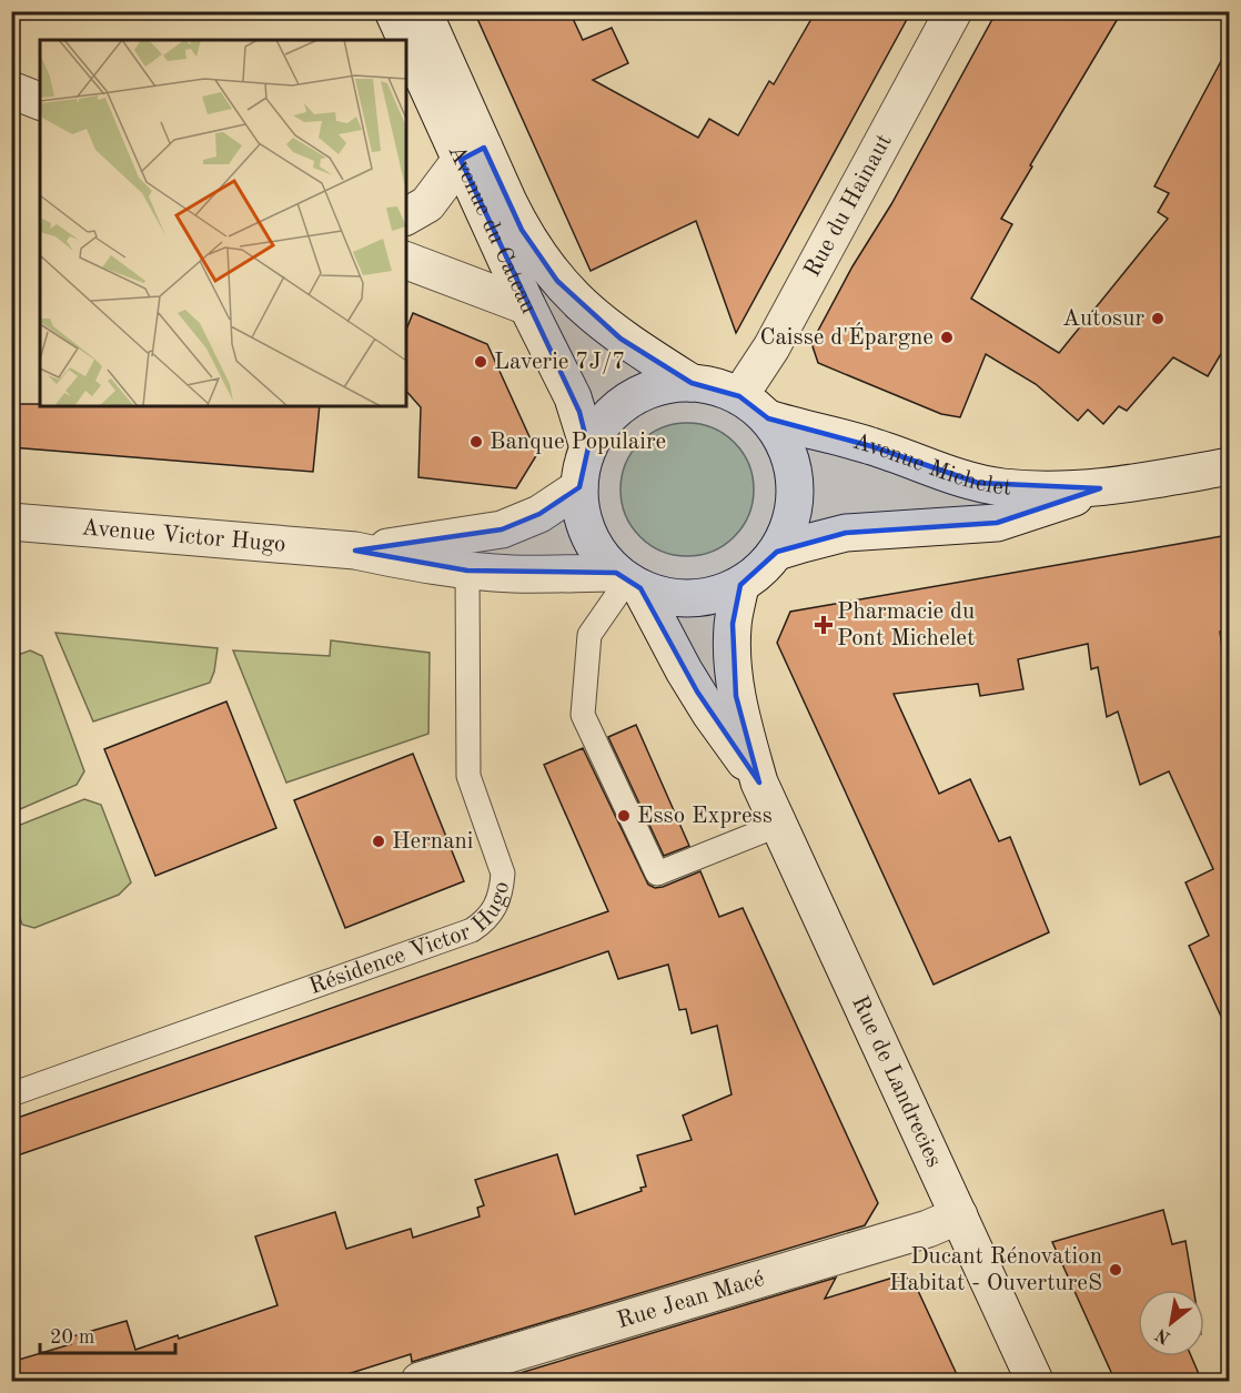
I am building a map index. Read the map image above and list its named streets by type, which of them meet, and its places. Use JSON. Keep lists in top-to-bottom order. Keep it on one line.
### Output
{"streets":{"main road":["Rue du Hainaut","Avenue du Cateau","Avenue Michelet","Avenue Victor Hugo","Rue de Landrecies","Rue Jean Macé"],"lane":["Résidence Victor Hugo"]},"crossings":[["Rue du Hainaut","Avenue du Cateau"],["Rue du Hainaut","Avenue Michelet"],["Rue du Hainaut","Avenue Victor Hugo"],["Rue du Hainaut","Rue de Landrecies"],["Avenue du Cateau","Avenue Michelet"],["Avenue du Cateau","Avenue Victor Hugo"],["Avenue du Cateau","Rue de Landrecies"],["Avenue Michelet","Avenue Victor Hugo"],["Avenue Michelet","Rue de Landrecies"],["Avenue Victor Hugo","Résidence Victor Hugo"],["Avenue Victor Hugo","Rue de Landrecies"],["Rue de Landrecies","Rue Jean Macé"]],"places":{"other":["Autosur","Caisse d'Épargne","Laverie 7J/7","Banque Populaire","Esso Express","Hernani","Ducant Rénovation Habitat - OuvertureS"],"health":["Pharmacie du Pont Michelet"]},"scale_bar":"20 m","north":"bottom left"}
